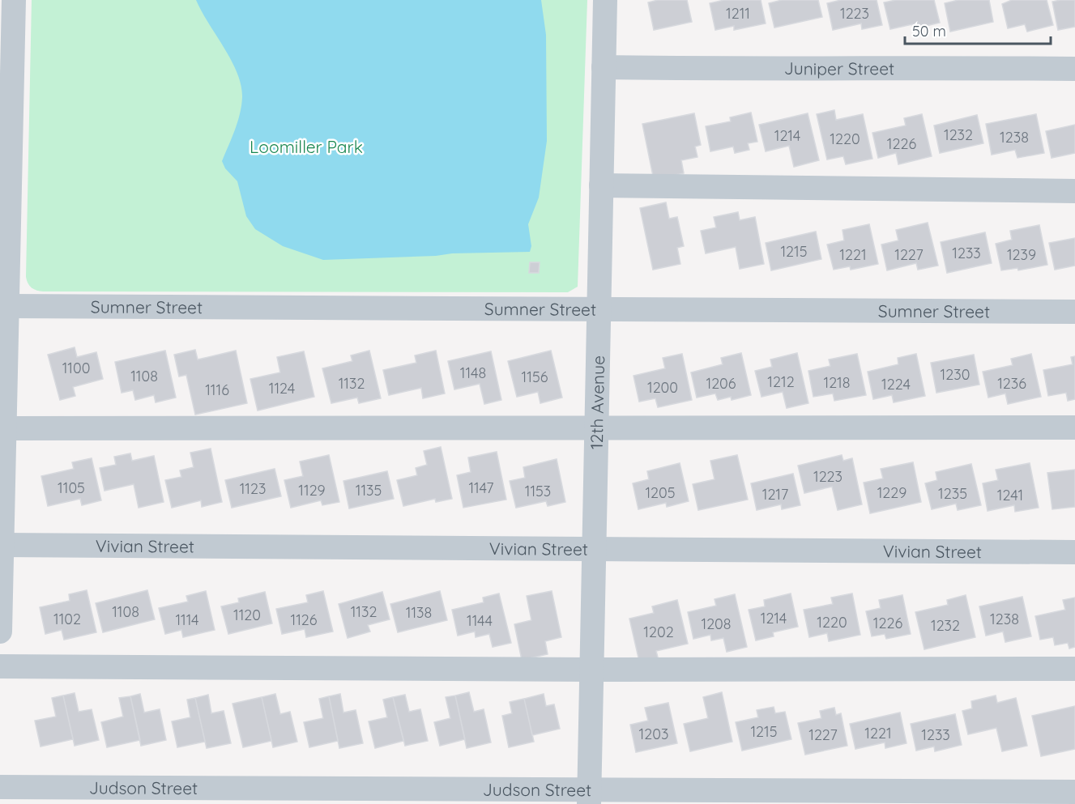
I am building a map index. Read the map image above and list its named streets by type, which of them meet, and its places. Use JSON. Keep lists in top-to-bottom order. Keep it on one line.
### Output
{"streets":{"street":["Juniper Street","Sumner Street","12th Avenue","Vivian Street","Judson Street"]},"crossings":[["Juniper Street","12th Avenue"],["Sumner Street","12th Avenue"],["12th Avenue","Vivian Street"],["12th Avenue","Judson Street"]],"parks":["Loomiller Park"],"house_numbers":["1211","1223","1232","1214","1238","1220","1226","1215","1233","1221","1227","1239","1100","1148","1230","1108","1156","1212","1218","1132","1206","1236","1224","1200","1124","1116","1223","1105","1147","1123","1129","1135","1153","1205","1229","1235","1217","1241","1108","1132","1138","1120","1214","1102","1238","1114","1126","1144","1220","1226","1208","1232","1202","1215","1221","1203","1227","1233"],"scale_bar":"50 m"}
